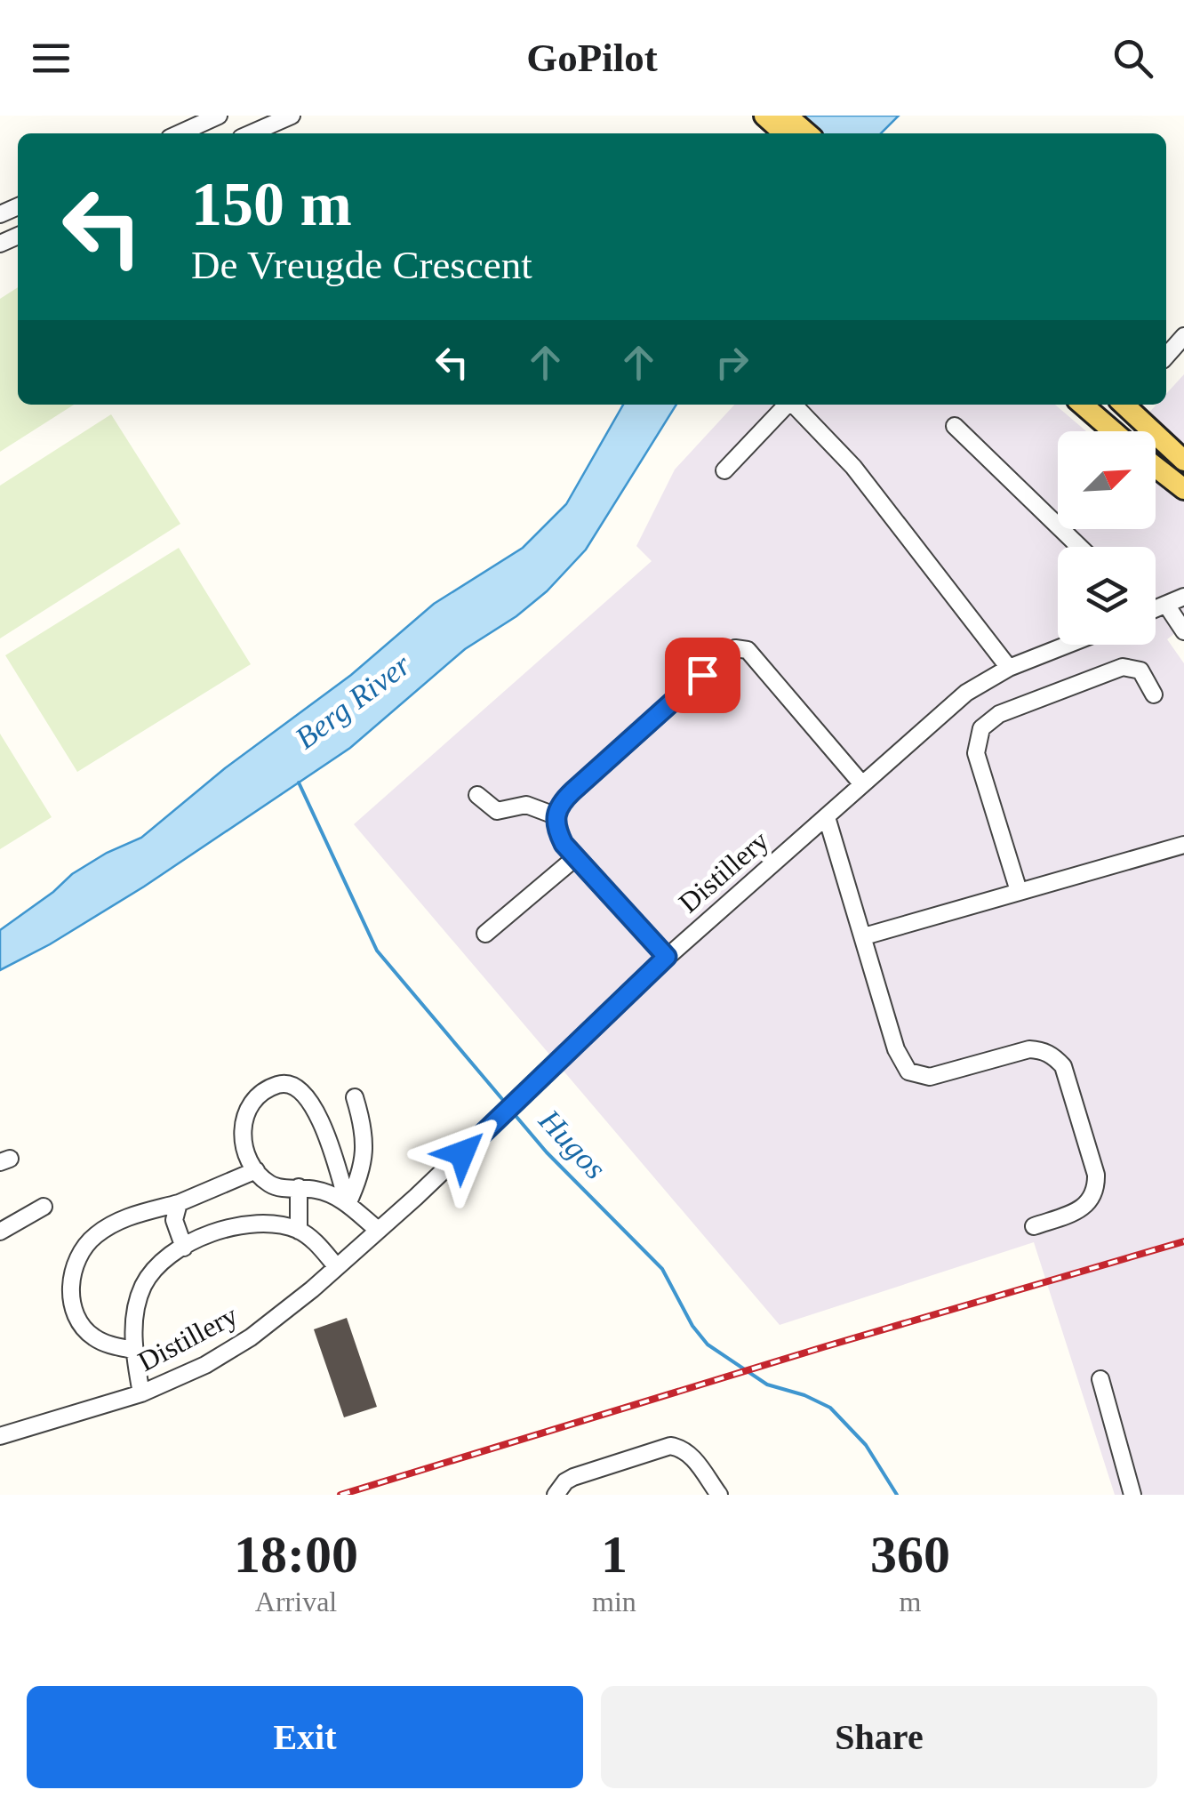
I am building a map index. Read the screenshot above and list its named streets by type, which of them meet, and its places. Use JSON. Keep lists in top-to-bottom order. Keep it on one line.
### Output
{"streets":{"street":["Distillery"]},"water":["Berg River","Hugos"],"north":"top right","page":{"header":"GoPilot","turn":["150 m","De Vreugde Crescent"],"eta":["18:00","Arrival","1","min","360","m"],"buttons":["Exit","Share"]}}
